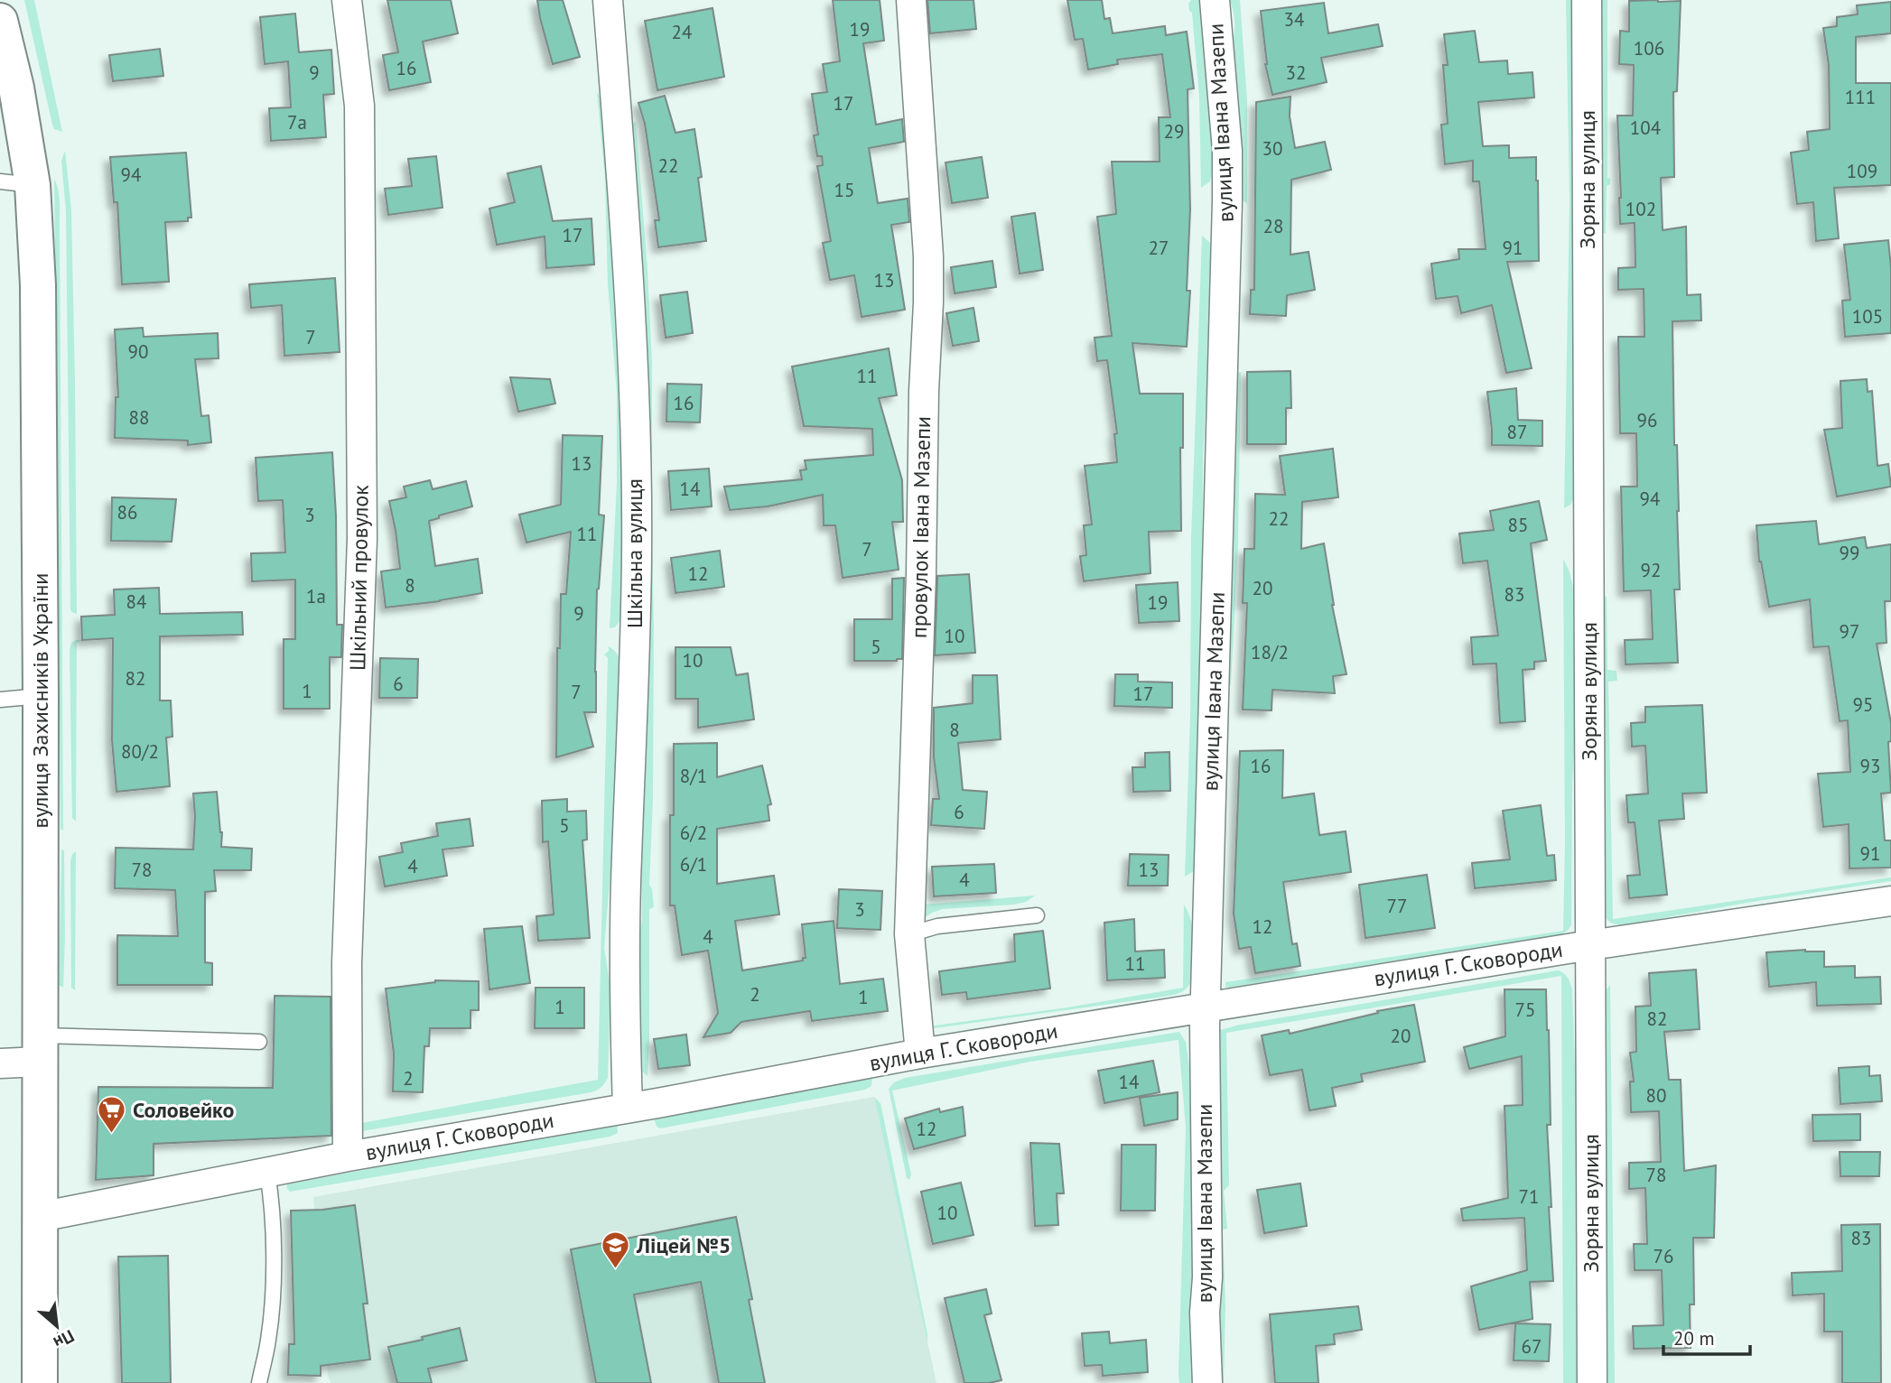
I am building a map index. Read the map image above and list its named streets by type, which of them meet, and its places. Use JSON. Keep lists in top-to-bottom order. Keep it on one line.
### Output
{"streets":{"street":["вулиця Івана Мазепи","Зоряна вулиця","провулок Івана Мазепи","Шкільна вулиця","Шкільний провулок","вулиця Захисників України","вулиця Г. Сковороди"]},"crossings":[["вулиця Івана Мазепи","вулиця Г. Сковороди"],["Зоряна вулиця","вулиця Г. Сковороди"],["провулок Івана Мазепи","вулиця Г. Сковороди"],["Шкільна вулиця","вулиця Г. Сковороди"],["Шкільний провулок","вулиця Г. Сковороди"],["вулиця Захисників України","вулиця Г. Сковороди"]],"places":{"supermarket":["Соловейко"],"school or university":["Ліцей №5"]},"house_numbers":["34","19","24","106","16","9","32","111","17","7а","104","29","30","22","109","94","15","102","28","17","27","91","13","105","7","90","11","16","88","96","87","13","14","94","86","3","22","85","11","7","99","92","12","8","20","83","1а","84","19","9","97","10","5","18/2","10","82","6","1","7","17","95","8","80/2","16","93","8/1","6","5","6/2","91","6/1","4","78","13","4","77","3","12","4","11","2","1","1","75","82","20","2","14","80","12","78","71","10","83","76","67"],"scale_bar":"20 m","north":"bottom right"}
